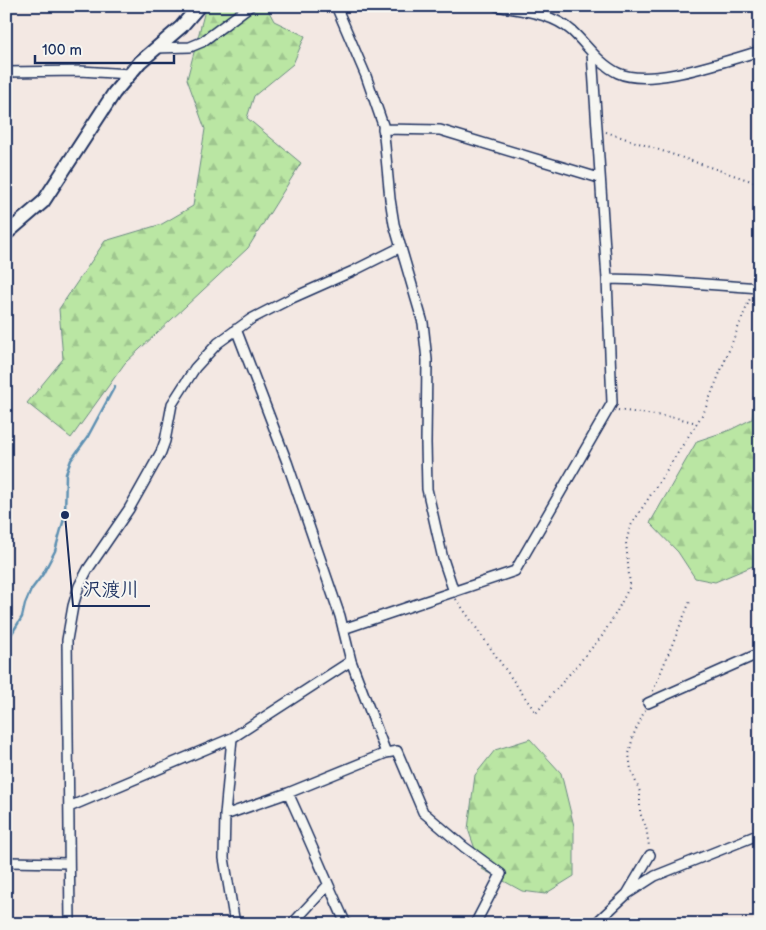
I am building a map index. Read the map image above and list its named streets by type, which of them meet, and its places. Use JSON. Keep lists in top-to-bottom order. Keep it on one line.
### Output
{"places":["沢渡川"],"scale_bar":"100 m"}
